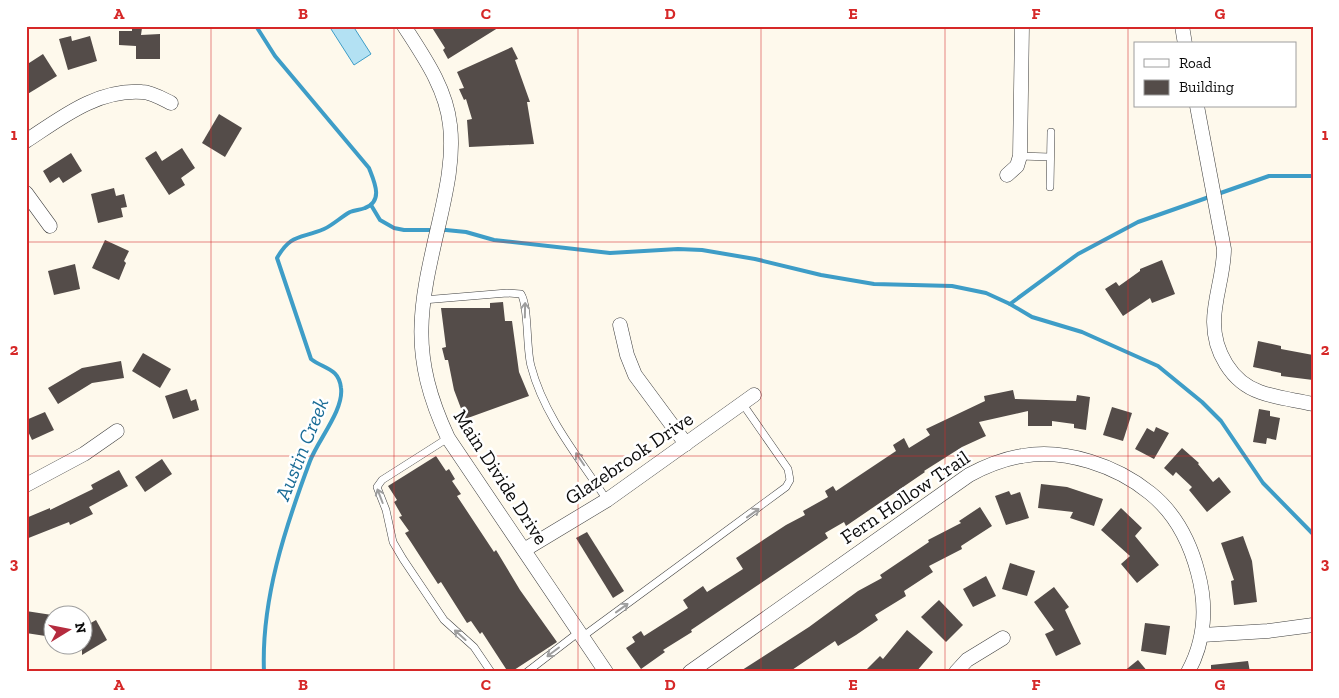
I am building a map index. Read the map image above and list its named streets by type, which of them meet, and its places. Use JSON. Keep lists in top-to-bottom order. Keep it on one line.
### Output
{"streets":{"street":["Glazebrook Drive","Main Divide Drive","Fern Hollow Trail"]},"crossings":[["Glazebrook Drive","Main Divide Drive"]],"water":["Austin Creek"],"legend":["Road","Building"],"north":"right","grid":{"columns":["A","B","C","D","E","F","G"],"rows":["1","2","3"]}}
